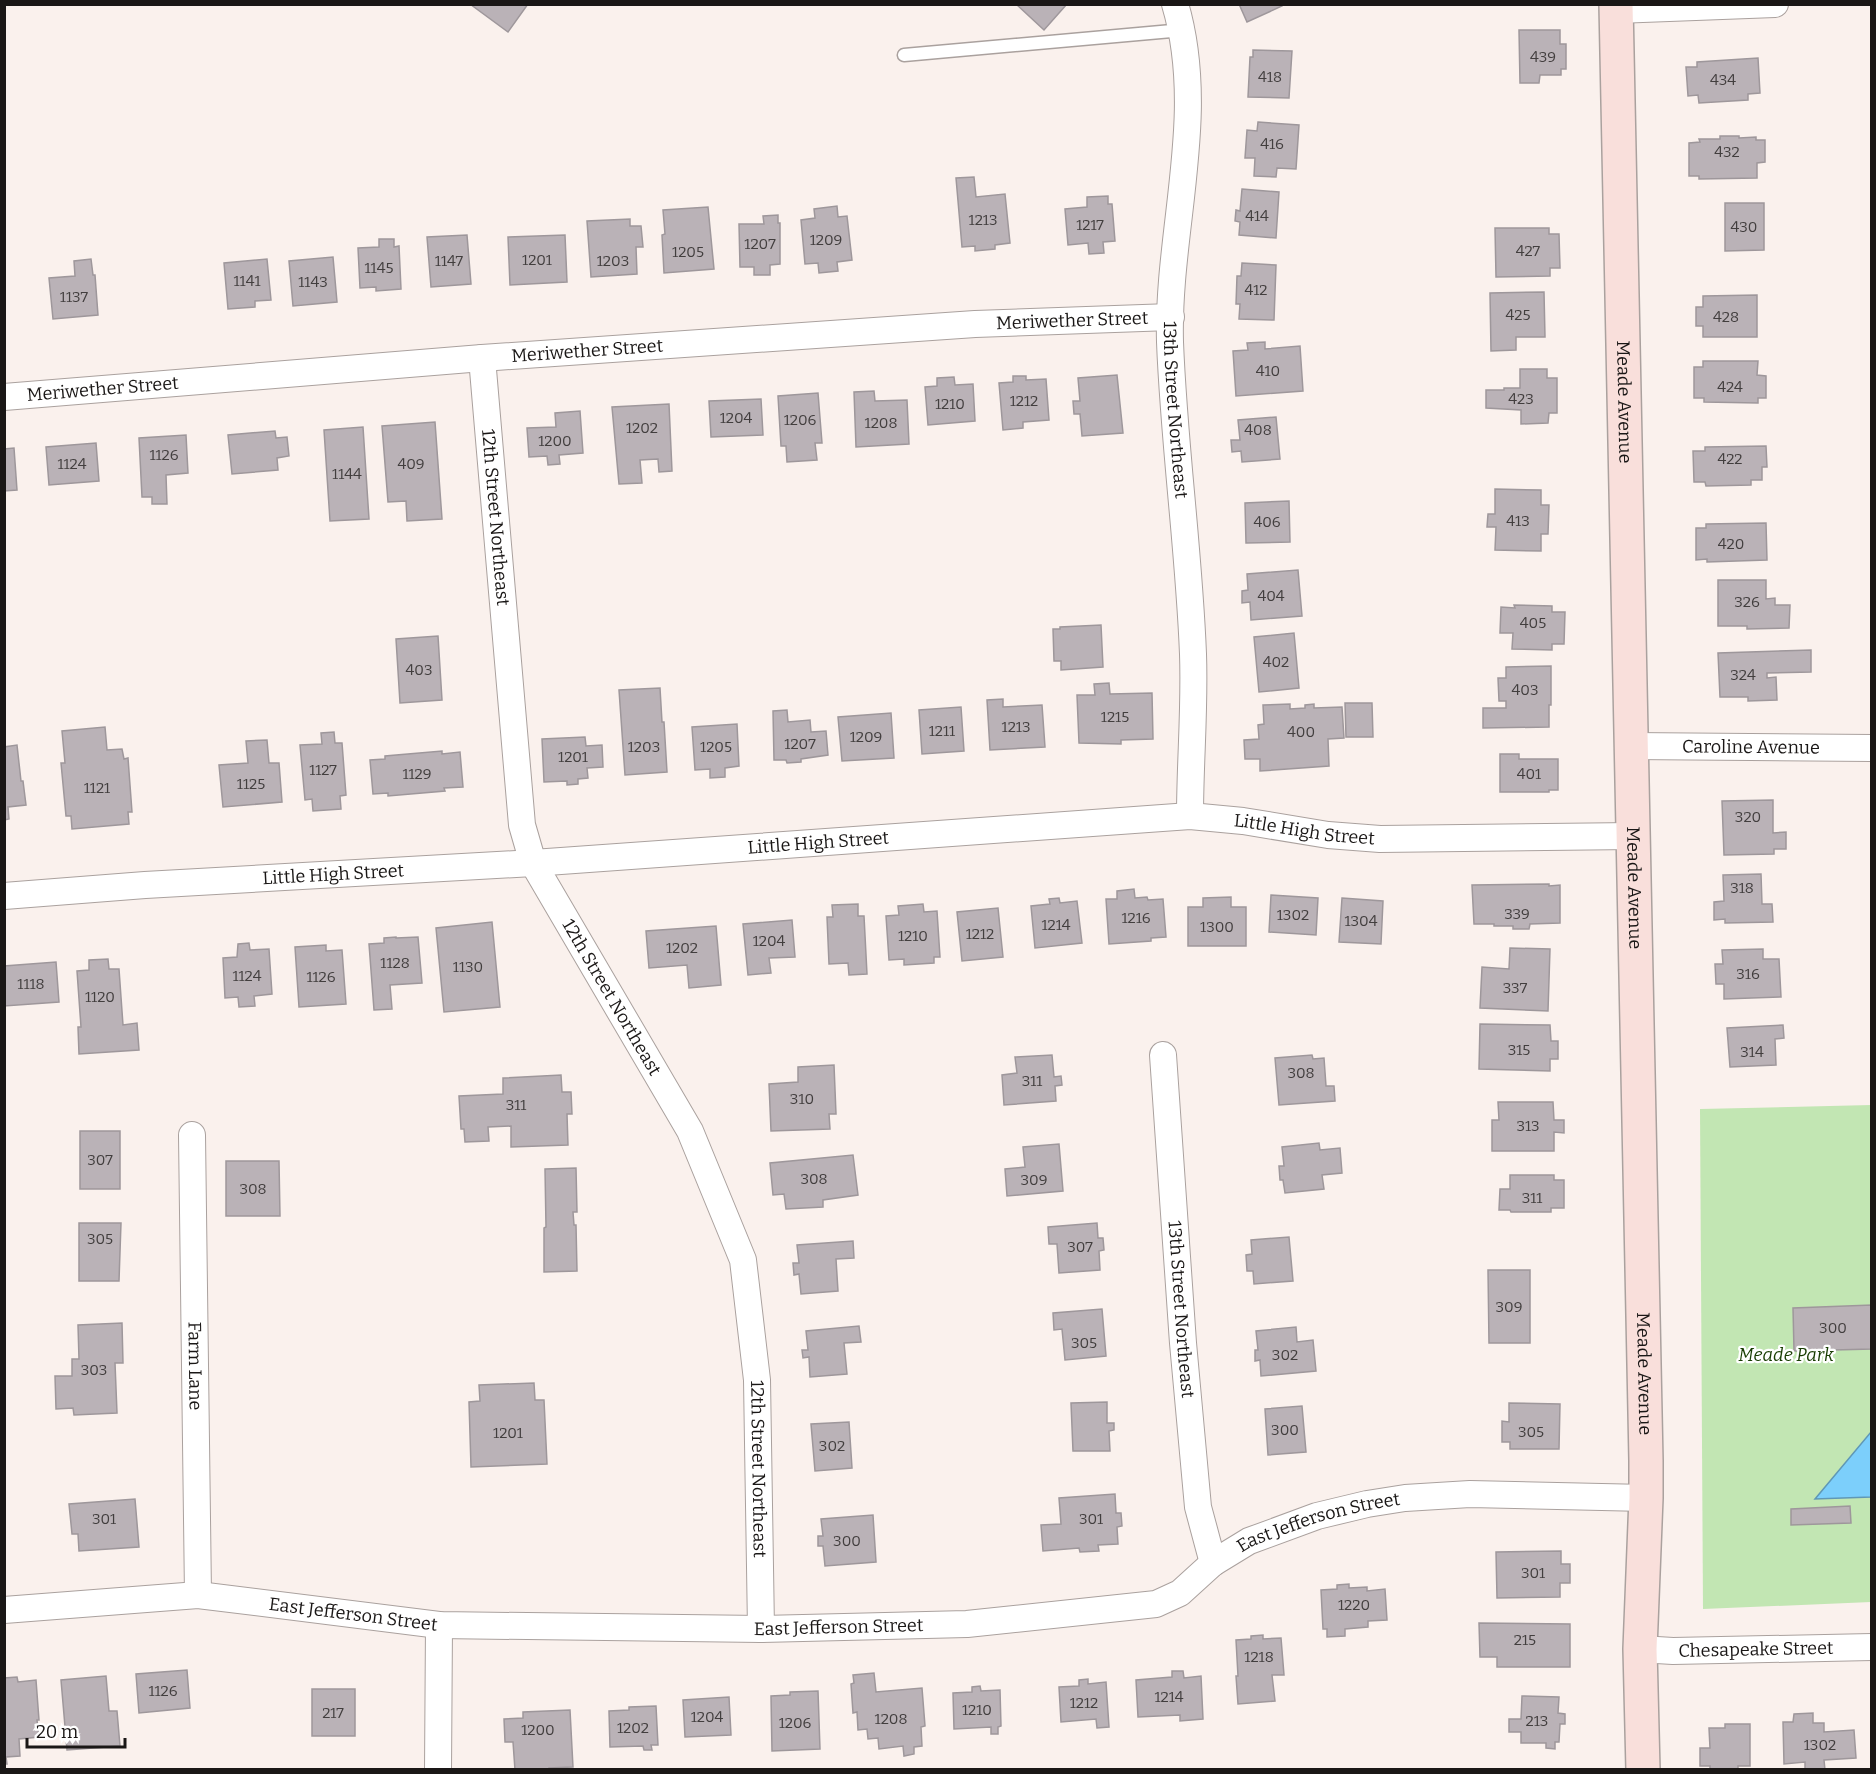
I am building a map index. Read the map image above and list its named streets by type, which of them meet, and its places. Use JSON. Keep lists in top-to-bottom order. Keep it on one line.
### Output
{"streets":{"main road":["Meade Avenue"],"street":["Meriwether Street","13th Street Northeast","12th Street Northeast","Caroline Avenue","Little High Street","Farm Lane","East Jefferson Street","Chesapeake Street"]},"crossings":[["Meriwether Street","13th Street Northeast"],["Meriwether Street","12th Street Northeast"],["Meade Avenue","Caroline Avenue"],["Meade Avenue","Little High Street"],["Meade Avenue","East Jefferson Street"],["Meade Avenue","Chesapeake Street"],["13th Street Northeast","Little High Street"],["13th Street Northeast","East Jefferson Street"],["12th Street Northeast","Little High Street"],["12th Street Northeast","East Jefferson Street"],["Farm Lane","East Jefferson Street"]],"parks":["Meade Park"],"house_numbers":["439","418","434","416","432","414","1213","1217","430","1209","1207","427","1205","1201","1147","1203","1145","1141","1143","412","1137","425","428","410","424","423","1212","1210","1204","1206","1208","1202","408","1200","1126","422","1124","409","1144","413","406","420","404","326","405","402","403","324","403","1215","1213","1211","400","1209","1207","1203","1205","1201","1127","1129","401","1125","1121","320","318","339","1302","1216","1304","1214","1300","1212","1210","1204","1202","1128","1130","316","1124","1126","1118","337","1120","315","314","308","311","310","311","313","307","308","309","308","311","305","307","309","300","305","302","303","300","305","1201","302","301","301","300","301","1220","215","1218","1126","1214","1212","1210","217","1204","1208","213","1206","1202","1200","1302"],"scale_bar":"20 m"}
